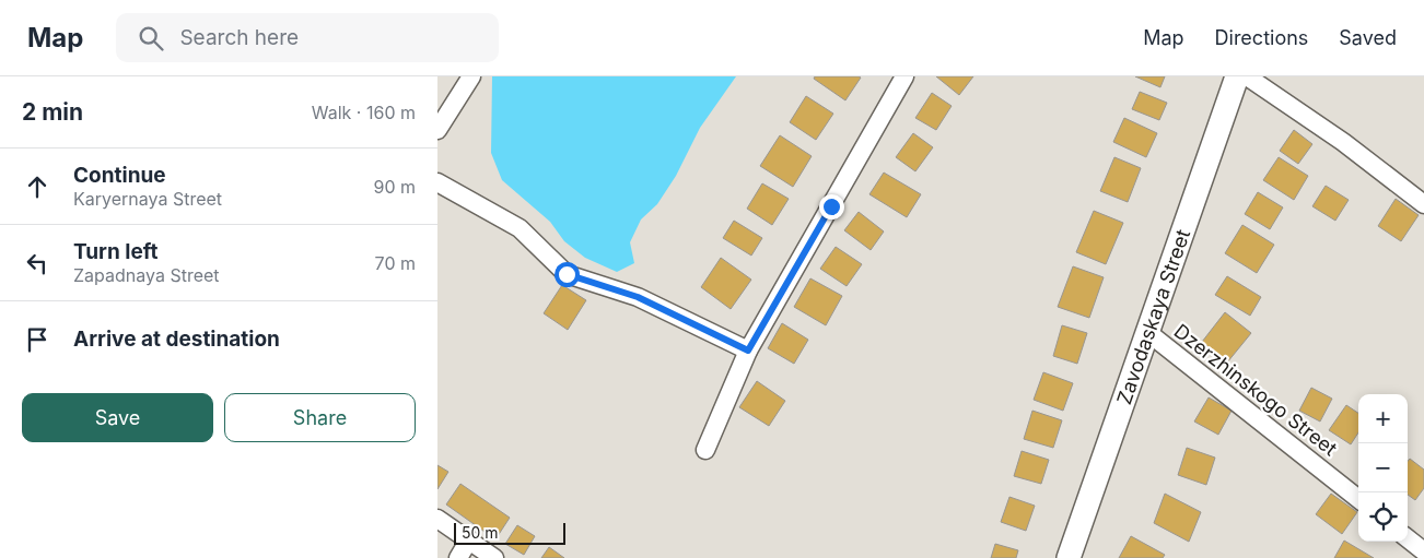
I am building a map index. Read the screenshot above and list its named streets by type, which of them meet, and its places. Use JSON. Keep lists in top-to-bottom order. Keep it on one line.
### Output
{"streets":{"main road":["Zavodaskaya Street"],"street":["Dzerzhinskogo Street"]},"crossings":[["Zavodaskaya Street","Dzerzhinskogo Street"]],"scale_bar":"50 m","page":{"header":"Map","search":"Search here","nav":["Map","Directions","Saved"],"heading":["2 min","Walk · 160 m"],"list":[["Continue","Karyernaya Street","90 m"],["Turn left","Zapadnaya Street","70 m"],"Arrive at destination"],"buttons":["Save","Share"],"map_buttons":["+","−"],"scale":"50 m"}}
